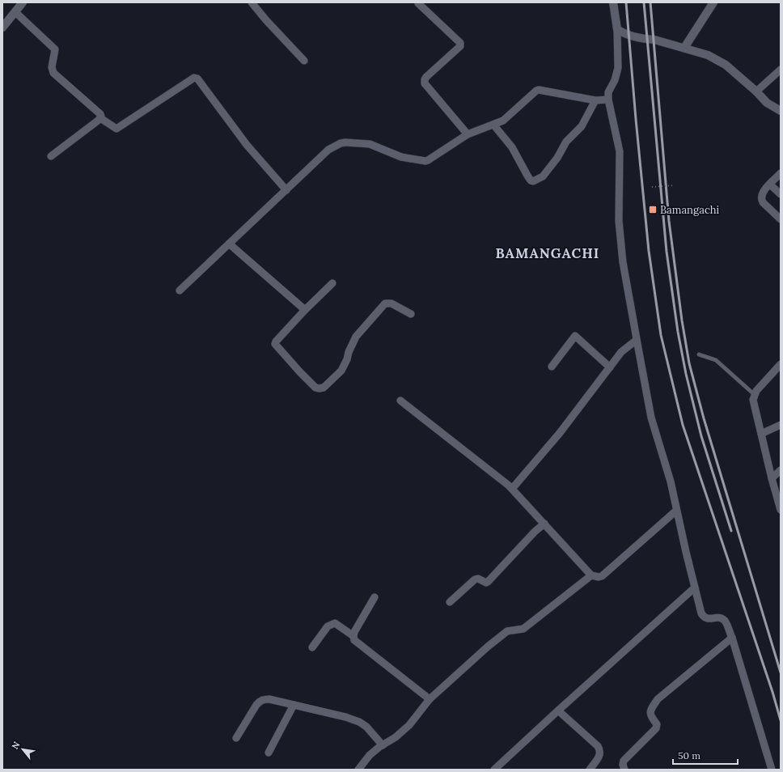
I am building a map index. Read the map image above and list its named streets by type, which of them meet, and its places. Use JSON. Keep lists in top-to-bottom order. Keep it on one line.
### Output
{"districts":["BAMANGACHI"],"places":{"transit":["Bamangachi"]},"scale_bar":"50 m","north":"top left"}
